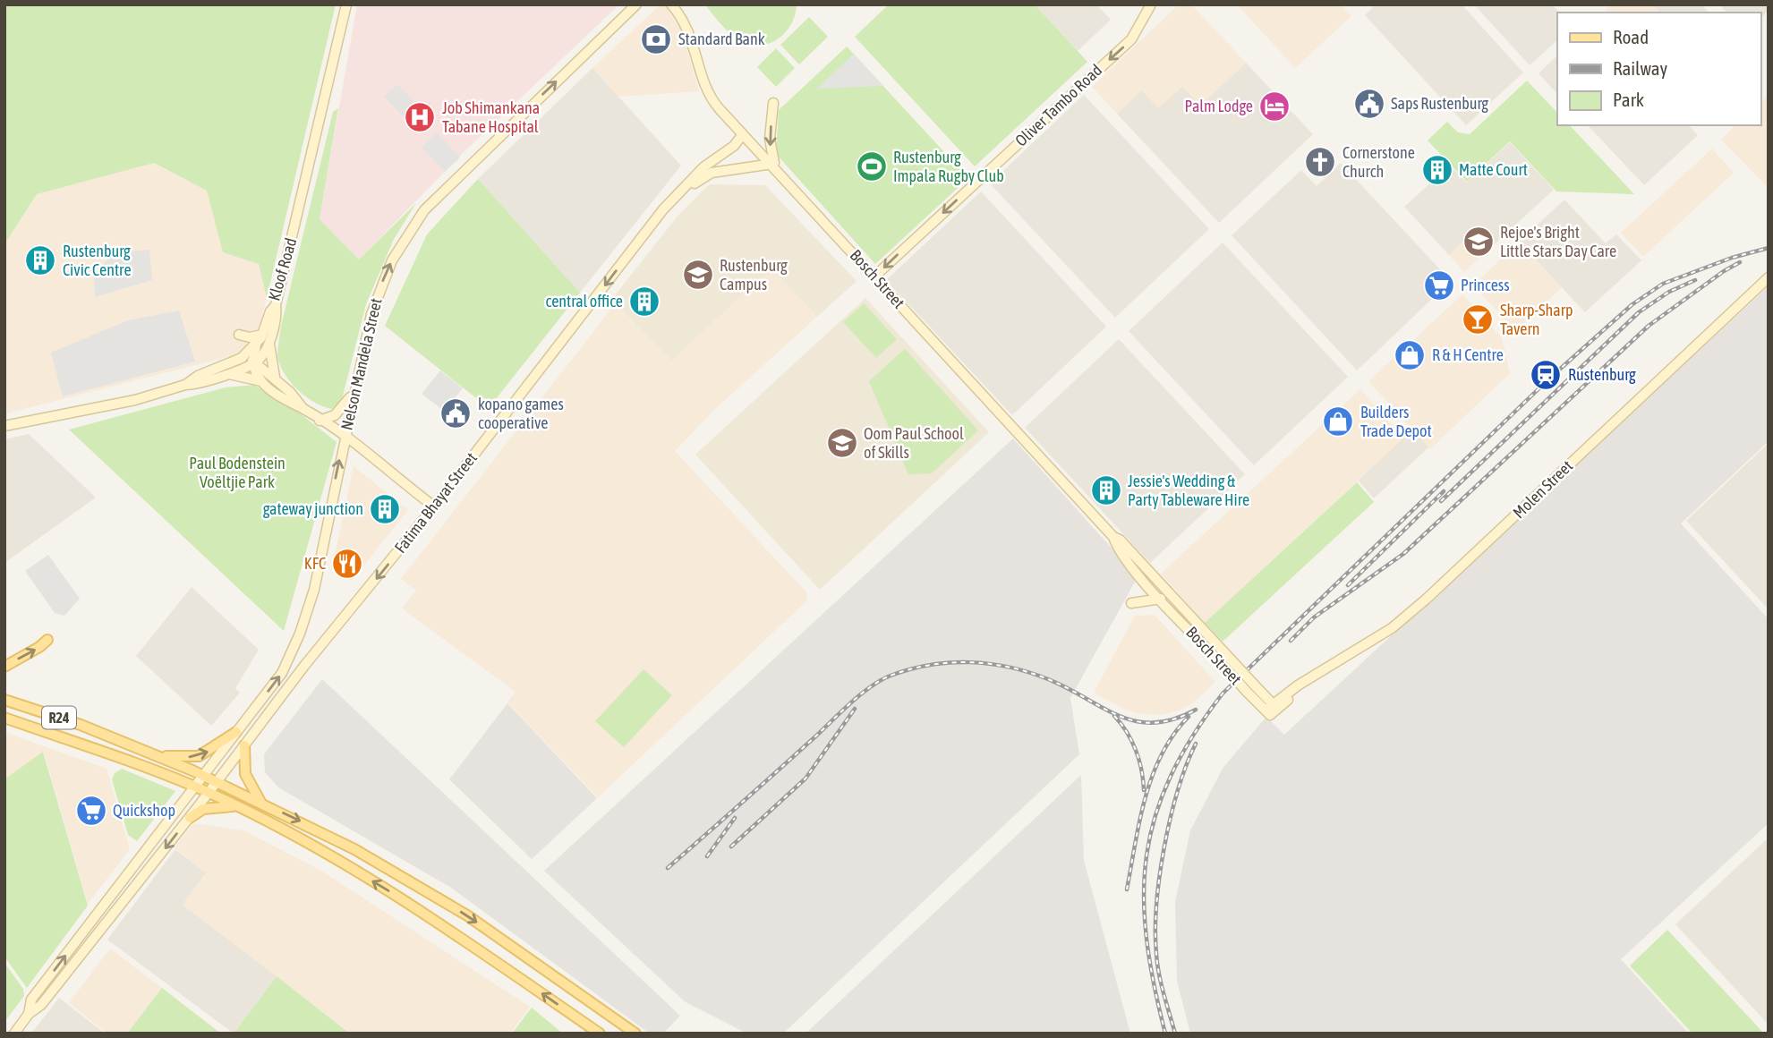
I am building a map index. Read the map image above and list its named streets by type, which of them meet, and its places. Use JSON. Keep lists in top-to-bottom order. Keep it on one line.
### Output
{"streets":{"main road":["Oliver Tambo Road","Kloof Road","Bosch Street","Nelson Mandela Street","Molen Street","Fatima Bhayat Street","R24"]},"crossings":[["Oliver Tambo Road","Bosch Street"],["Bosch Street","Fatima Bhayat Street"],["Nelson Mandela Street","Fatima Bhayat Street"],["Nelson Mandela Street","R24"],["Fatima Bhayat Street","R24"]],"one_way":["Oliver Tambo Road","Nelson Mandela Street","Fatima Bhayat Street"],"parks":["Paul Bodenstein Voëltjie Park"],"places":{"bank":["Standard Bank"],"public building":["Saps Rustenburg","kopano games cooperative"],"hotel":["Palm Lodge"],"hospital":["Job Shimankana Tabane Hospital"],"church":["Cornerstone Church"],"sports":["Rustenburg Impala Rugby Club"],"building":["Matte Court","Rustenburg Civic Centre","central office","Jessie's Wedding & Party Tableware Hire","gateway junction"],"school or university":["Rejoe's Bright Little Stars Day Care","Rustenburg Campus","Oom Paul School of Skills"],"supermarket":["Princess","Quickshop"],"bar":["Sharp-Sharp Tavern"],"shop":["R & H Centre","Builders Trade Depot"],"station":["Rustenburg"],"restaurant":["KFC"]},"legend":["Road","Railway","Park"]}
